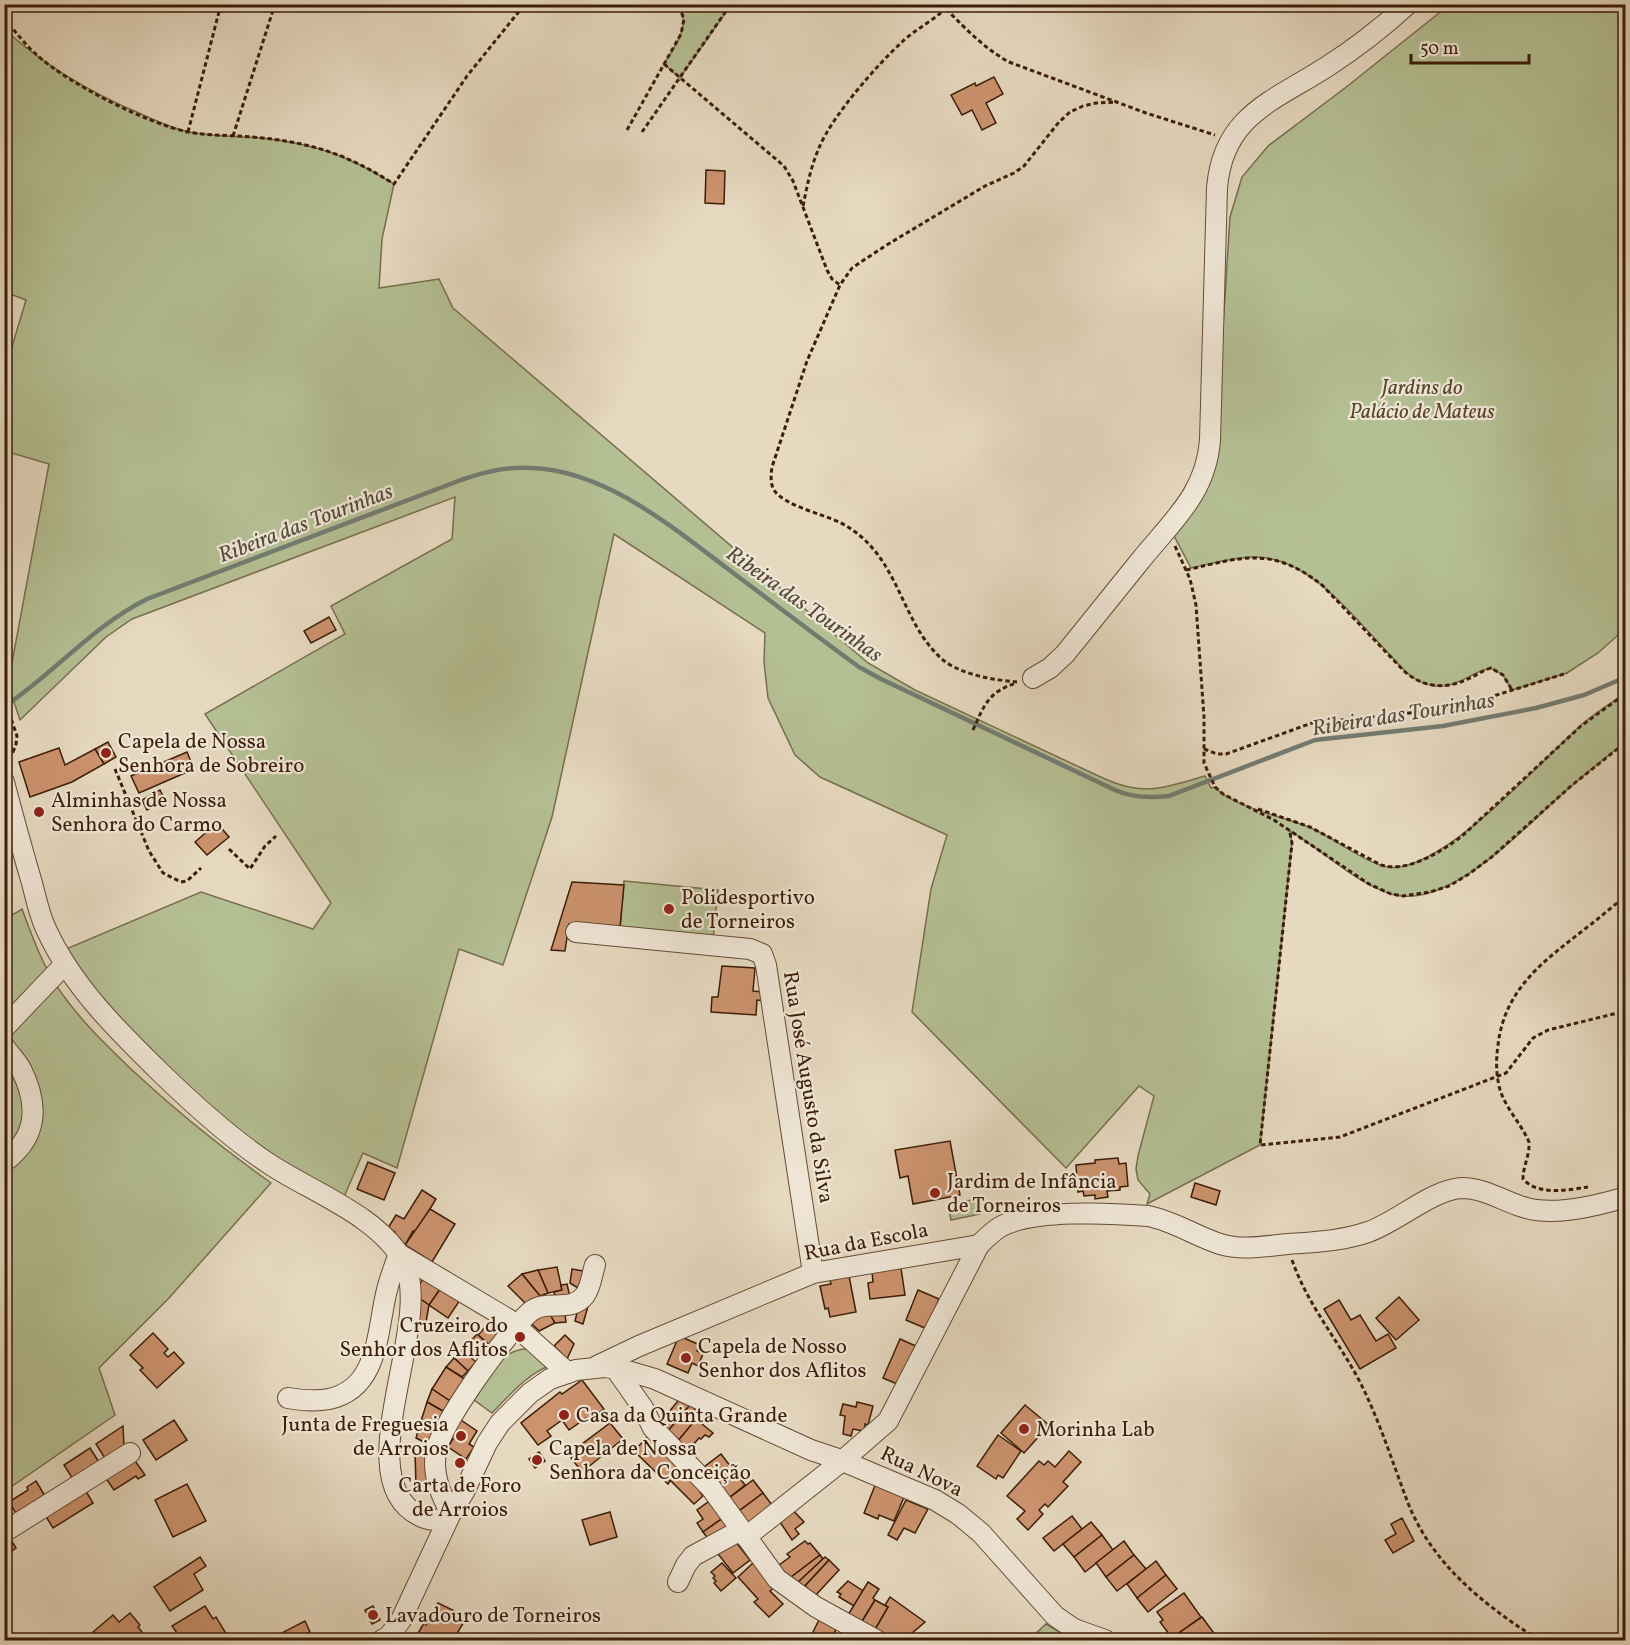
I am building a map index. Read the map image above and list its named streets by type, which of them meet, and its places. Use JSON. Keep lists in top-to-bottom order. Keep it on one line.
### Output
{"streets":{"street":["Rua José Augusto da Silva","Rua da Escola","Rua Nova"]},"crossings":[["Rua José Augusto da Silva","Rua da Escola"],["Rua da Escola","Rua Nova"]],"water":["Ribeira das Tourinhas"],"parks":["Jardins do Palácio de Mateus"],"places":["Capela de Nossa Senhora de Sobreiro","Alminhas de Nossa Senhora do Carmo","Polidesportivo de Torneiros","Jardim de Infância de Torneiros","Cruzeiro do Senhor dos Aflitos","Capela de Nosso Senhor dos Aflitos","Casa da Quinta Grande","Morinha Lab","Junta de Freguesia de Arroios","Capela de Nossa Senhora da Conceição","Carta de Foro de Arroios","Lavadouro de Torneiros"],"scale_bar":"50 m"}
